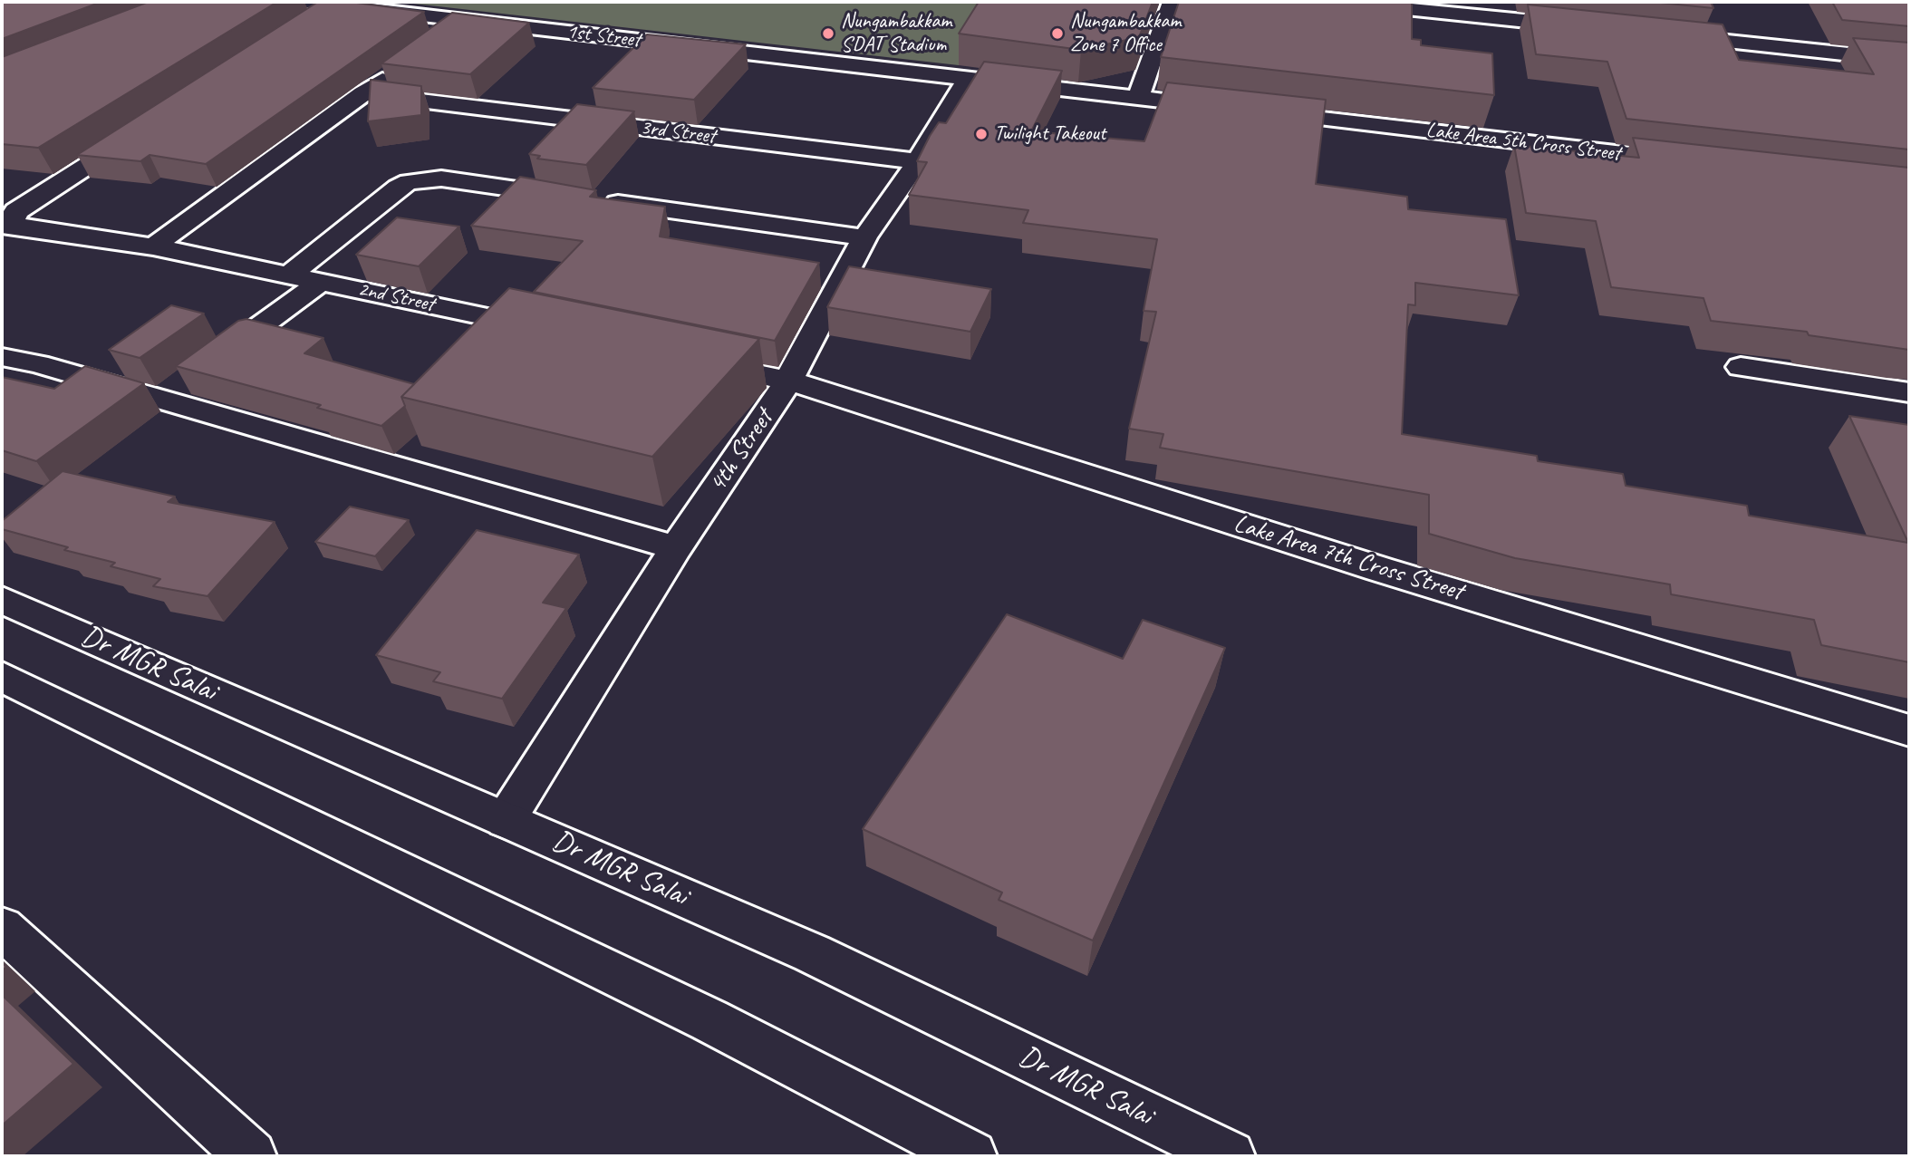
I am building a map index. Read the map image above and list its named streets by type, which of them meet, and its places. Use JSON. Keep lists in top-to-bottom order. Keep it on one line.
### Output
{"streets":{"street":["1st Street","3rd Street","Lake Area 5th Cross Street","2nd Street","4th Street","Lake Area 7th Cross Street","Dr MGR Salai"]},"crossings":[["1st Street","4th Street"],["3rd Street","4th Street"],["4th Street","Lake Area 7th Cross Street"],["4th Street","Dr MGR Salai"]],"places":["Nungambakkam SDAT Stadium","Nungambakkam Zone 7 Office","Twilight Takeout"]}
